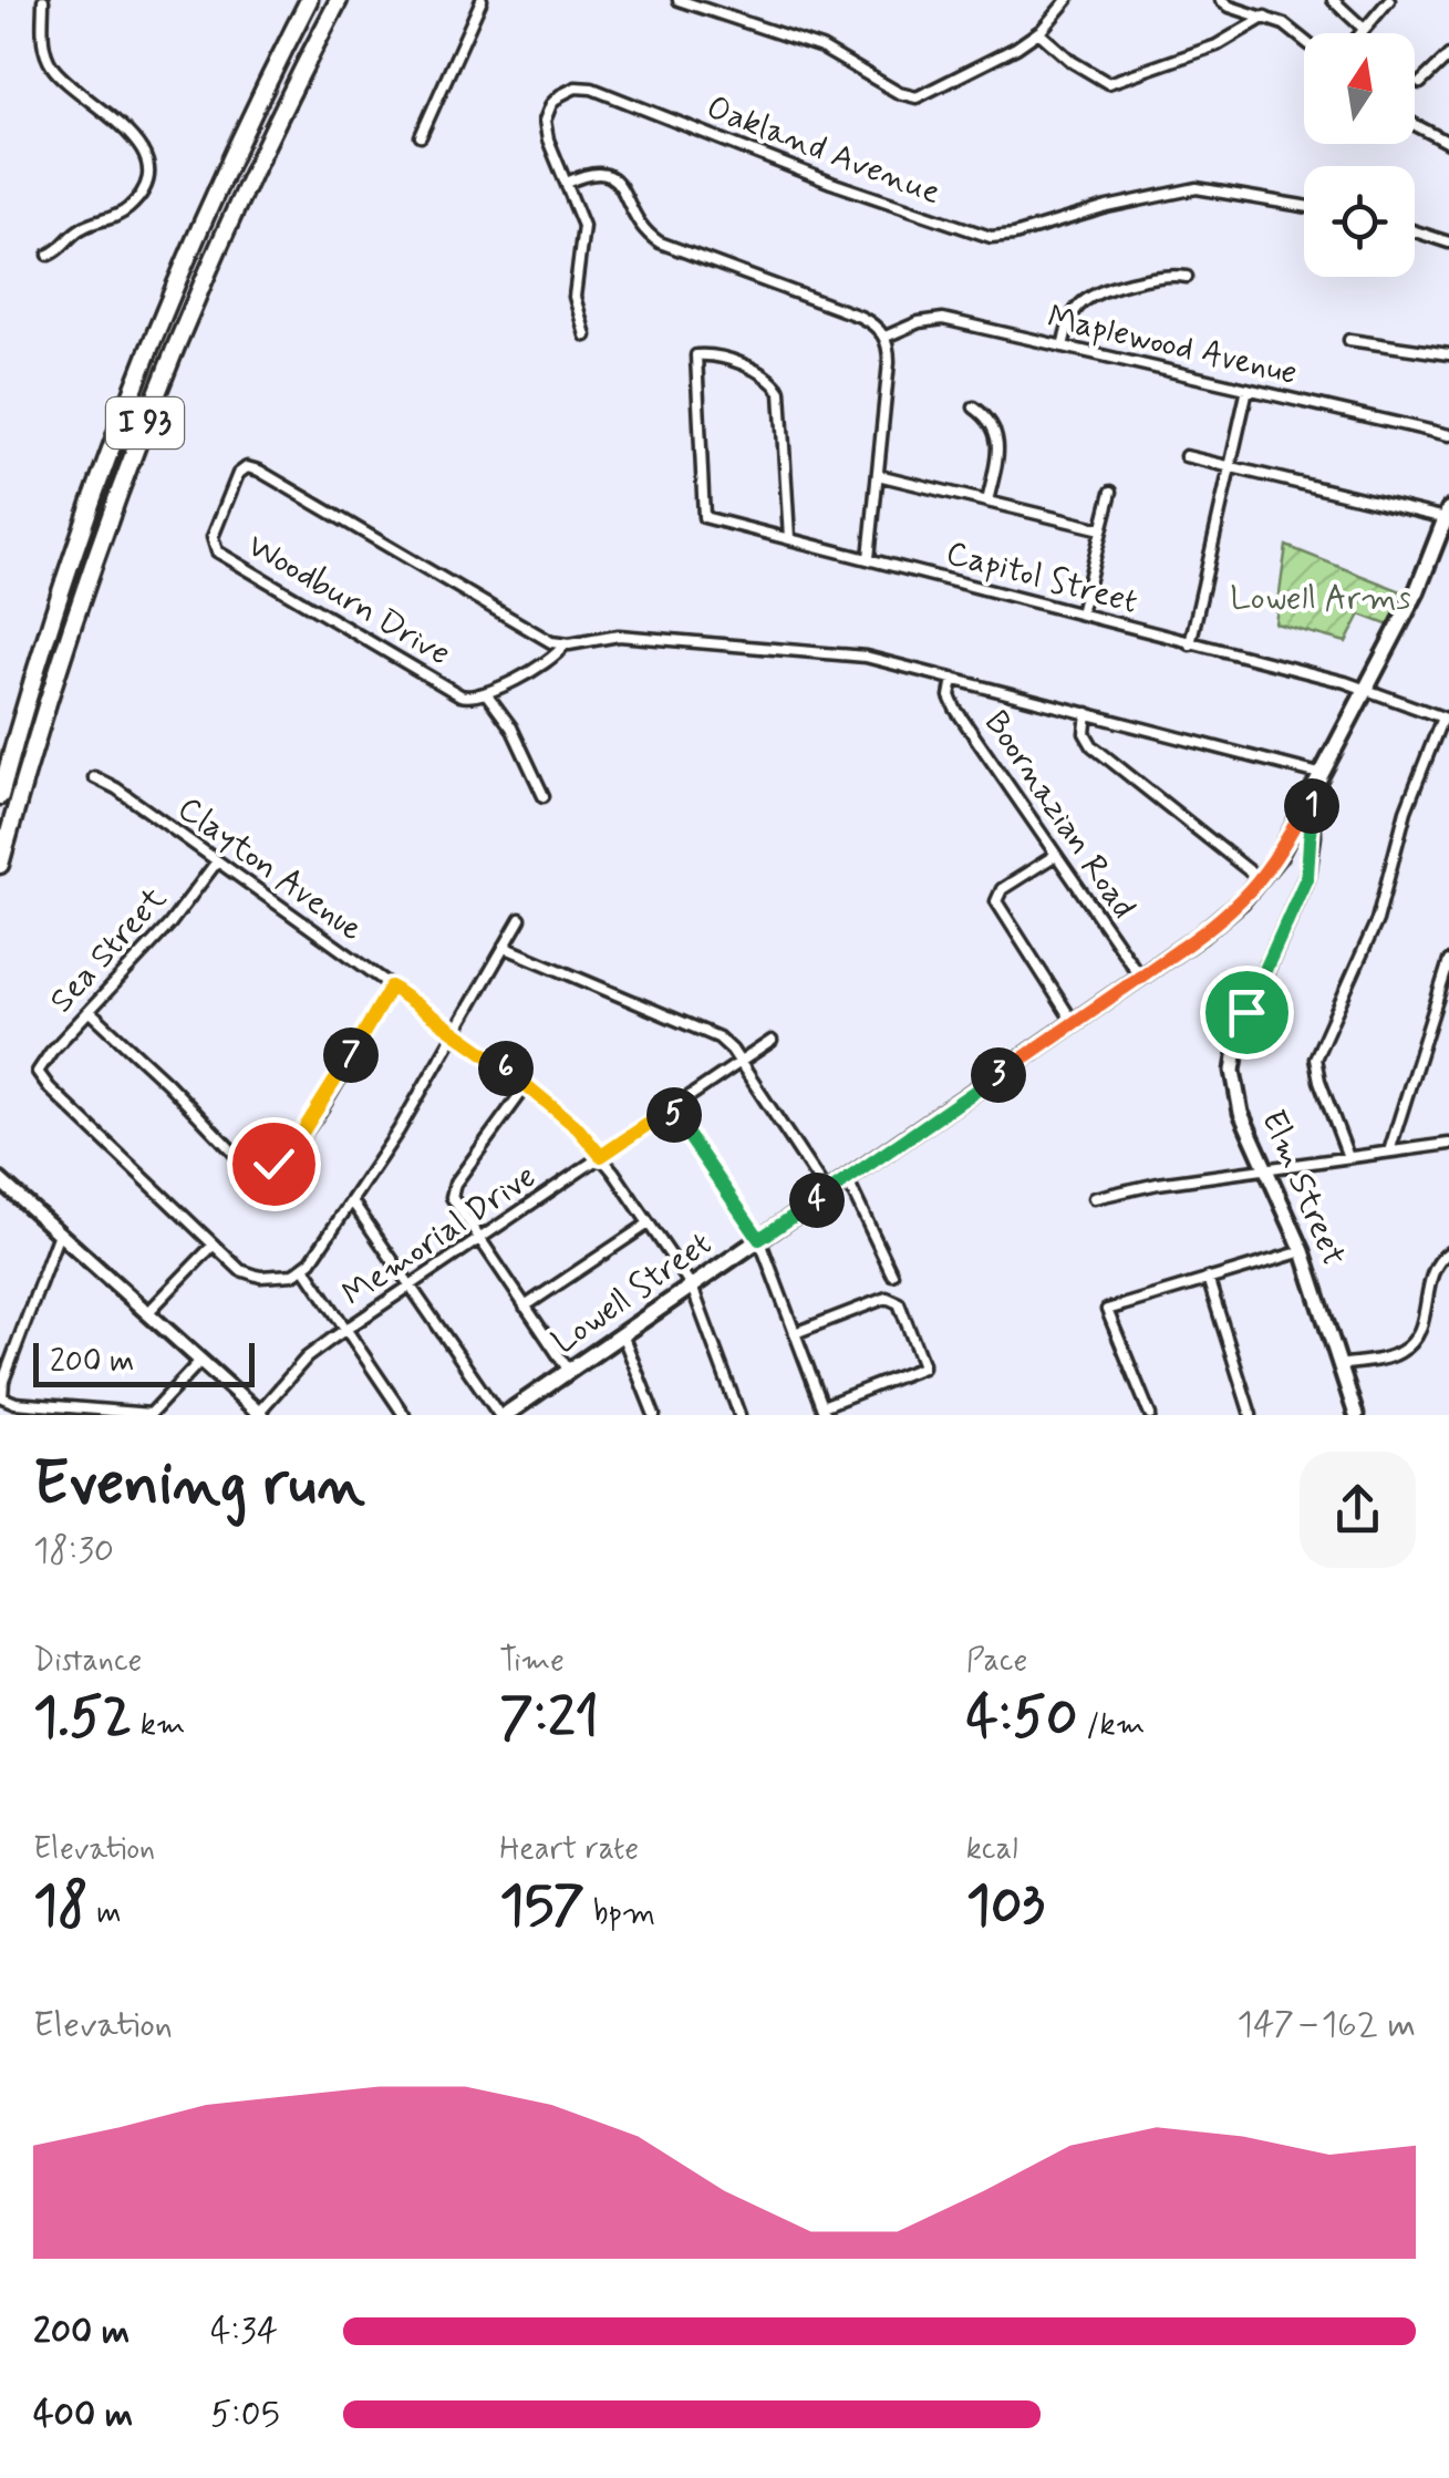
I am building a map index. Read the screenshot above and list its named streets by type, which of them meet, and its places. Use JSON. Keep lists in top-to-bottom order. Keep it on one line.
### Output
{"streets":{"highway":["I 93"],"main road":["Lowell Street"],"street":["Oakland Avenue","Maplewood Avenue","Capitol Street","Woodburn Drive","Boornazian Road","Clayton Avenue","Sea Street","Elm Street","Memorial Drive"]},"crossings":[["Capitol Street","Lowell Street"],["Boornazian Road","Lowell Street"],["Clayton Avenue","Sea Street"],["Clayton Avenue","Memorial Drive"],["Clayton Avenue","Lowell Street"],["Elm Street","Lowell Street"]],"parks":["Lowell Arms"],"scale_bar":"200 m","north":"top","page":{"pins":["1","7","6","3","5","4"],"scale":"200 m","heading":["Evening run","18:30"],"stats":[["Distance","1.52 km"],["Time","7:21"],["Pace","4:50 /km"],["Elevation","18 m"],["Heart rate","157 bpm"],["kcal","103"]],"chart":["Elevation","147–162 m"],"list":[{"name":"200 m","note":"4:34"},{"name":"400 m","note":"5:05"}]}}
